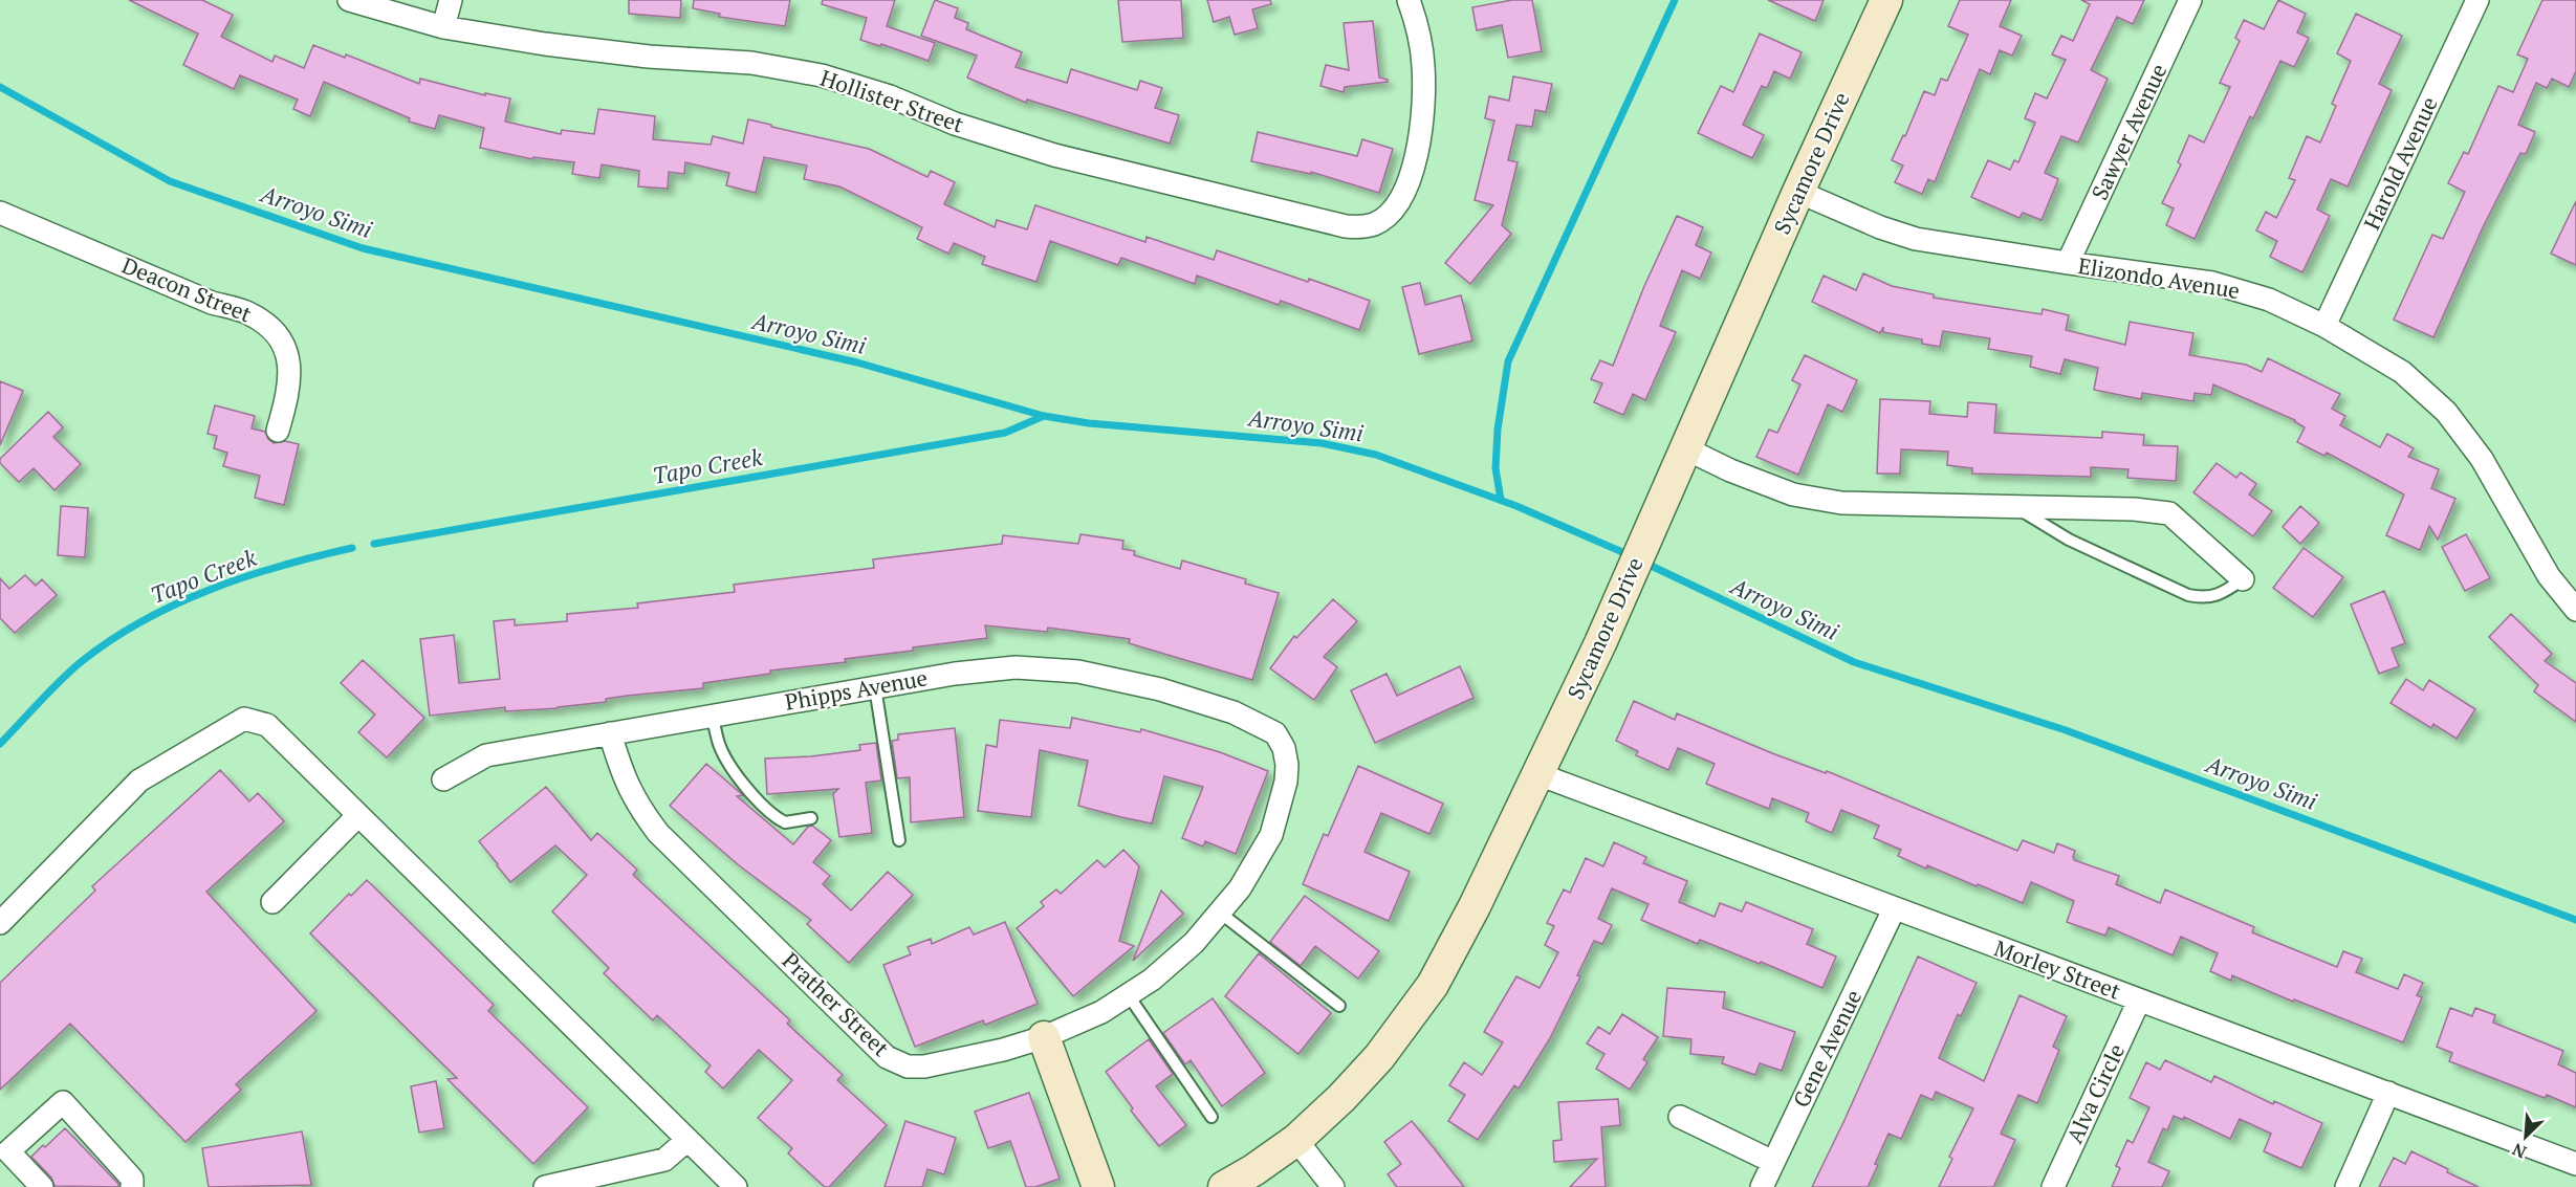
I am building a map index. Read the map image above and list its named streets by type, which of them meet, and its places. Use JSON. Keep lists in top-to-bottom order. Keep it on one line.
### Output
{"streets":{"main road":["Sycamore Drive"],"street":["Hollister Street","Sawyer Avenue","Harold Avenue","Elizondo Avenue","Deacon Street","Phipps Avenue","Morley Street","Prather Street","Gene Avenue","Alva Circle"]},"crossings":[["Sawyer Avenue","Elizondo Avenue"],["Sycamore Drive","Elizondo Avenue"],["Sycamore Drive","Morley Street"],["Harold Avenue","Elizondo Avenue"],["Phipps Avenue","Prather Street"],["Morley Street","Gene Avenue"],["Morley Street","Alva Circle"]],"water":["Arroyo Simi","Tapo Creek"],"north":"bottom left"}
